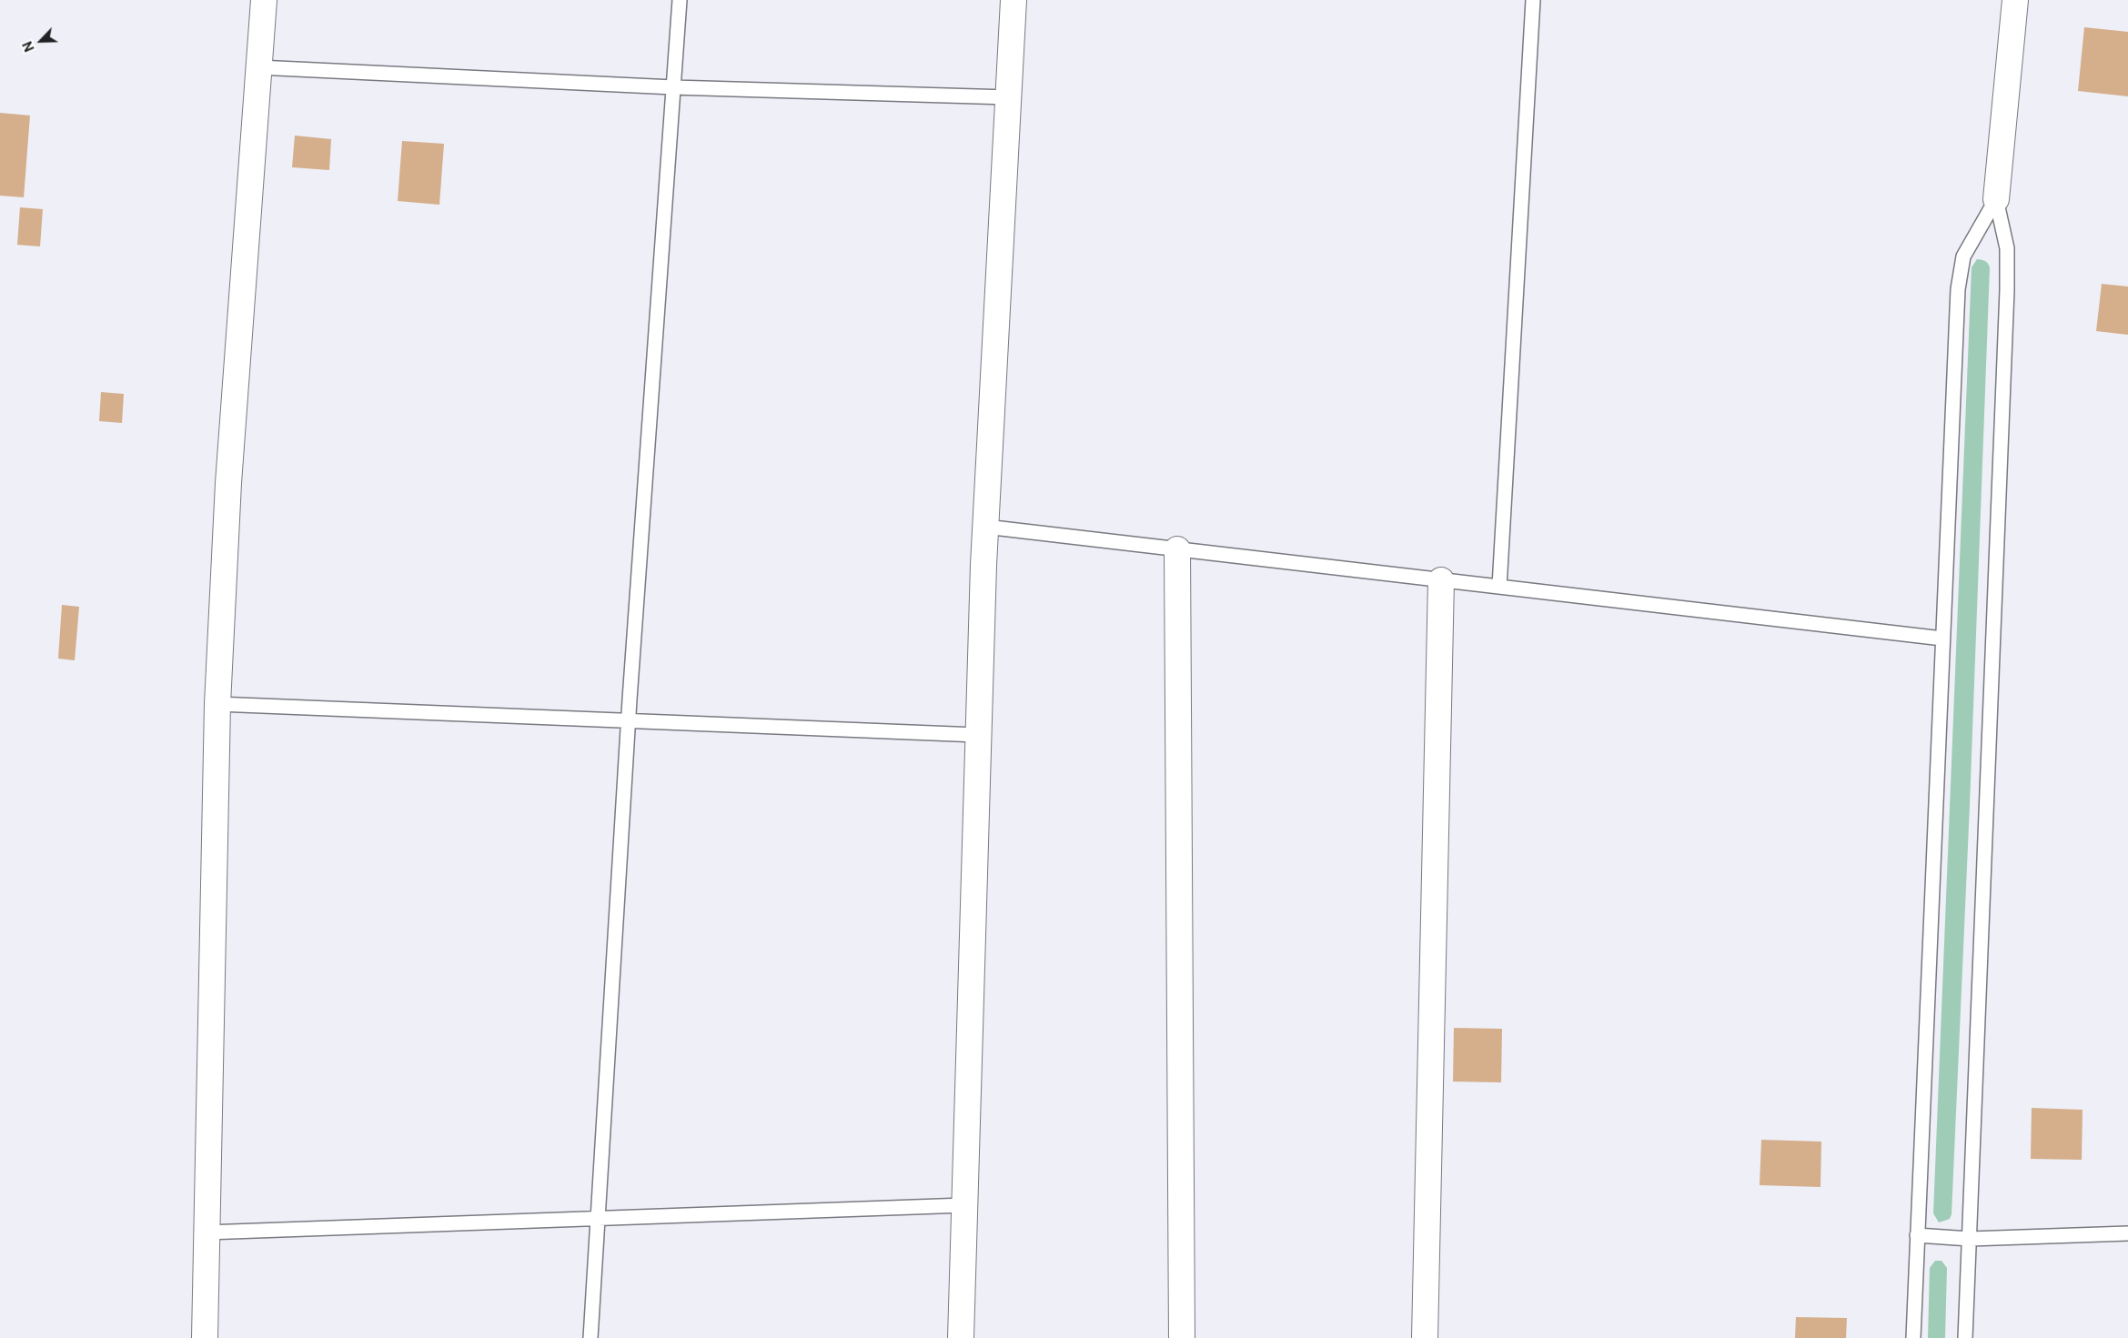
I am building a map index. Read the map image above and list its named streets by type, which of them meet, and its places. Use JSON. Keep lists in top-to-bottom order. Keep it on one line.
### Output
{"north":"bottom left"}
